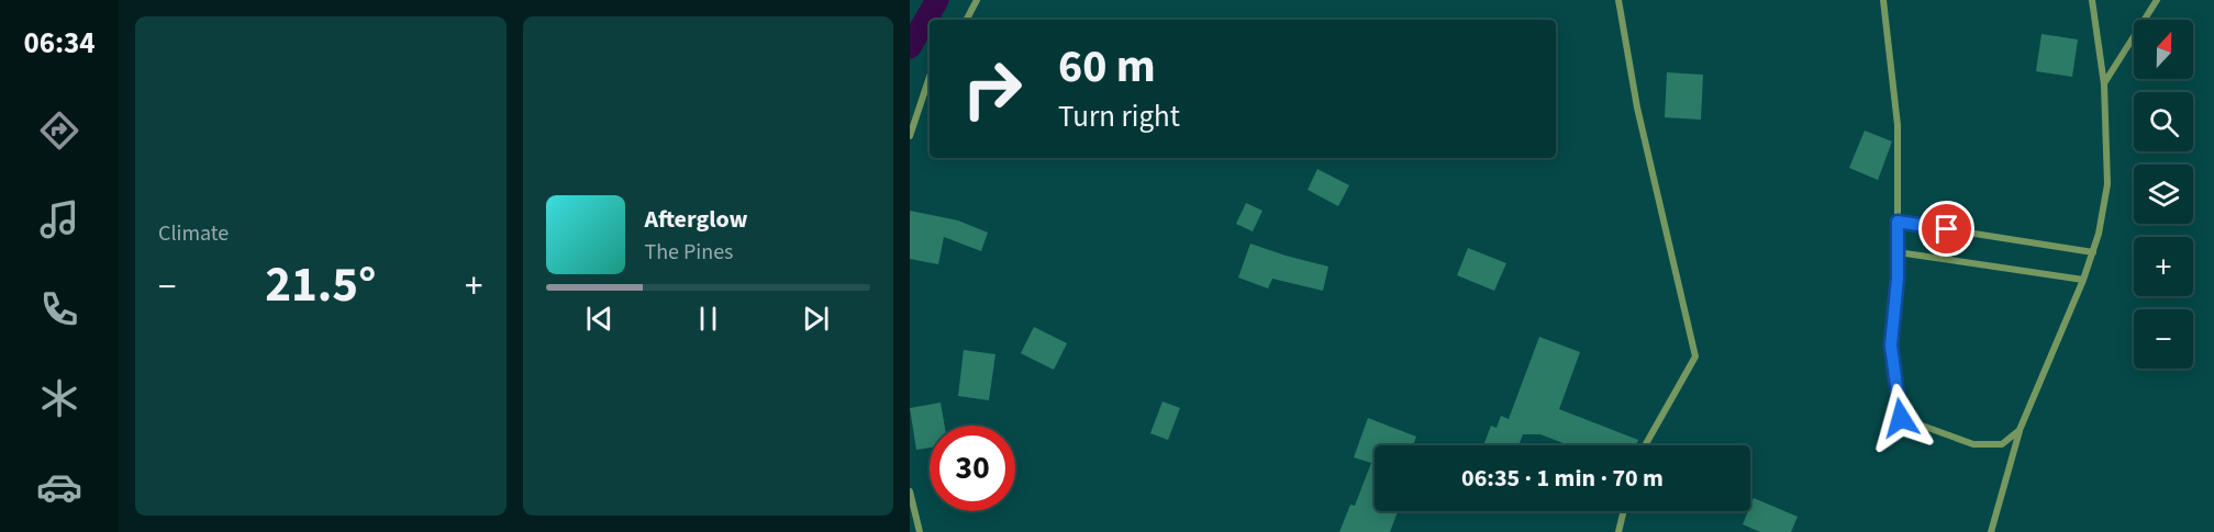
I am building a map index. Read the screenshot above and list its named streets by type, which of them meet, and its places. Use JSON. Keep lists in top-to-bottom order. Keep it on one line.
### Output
{"north":"top","page":{"tabs":"06:34","tile":"Climate","map_buttons":["+","−"],"turn":["60 m","Turn right"],"song":["Afterglow","The Pines"],"heat":["−","21.5°","+"],"limit":"30","trip":"06:35 · 1 min · 70 m"}}
